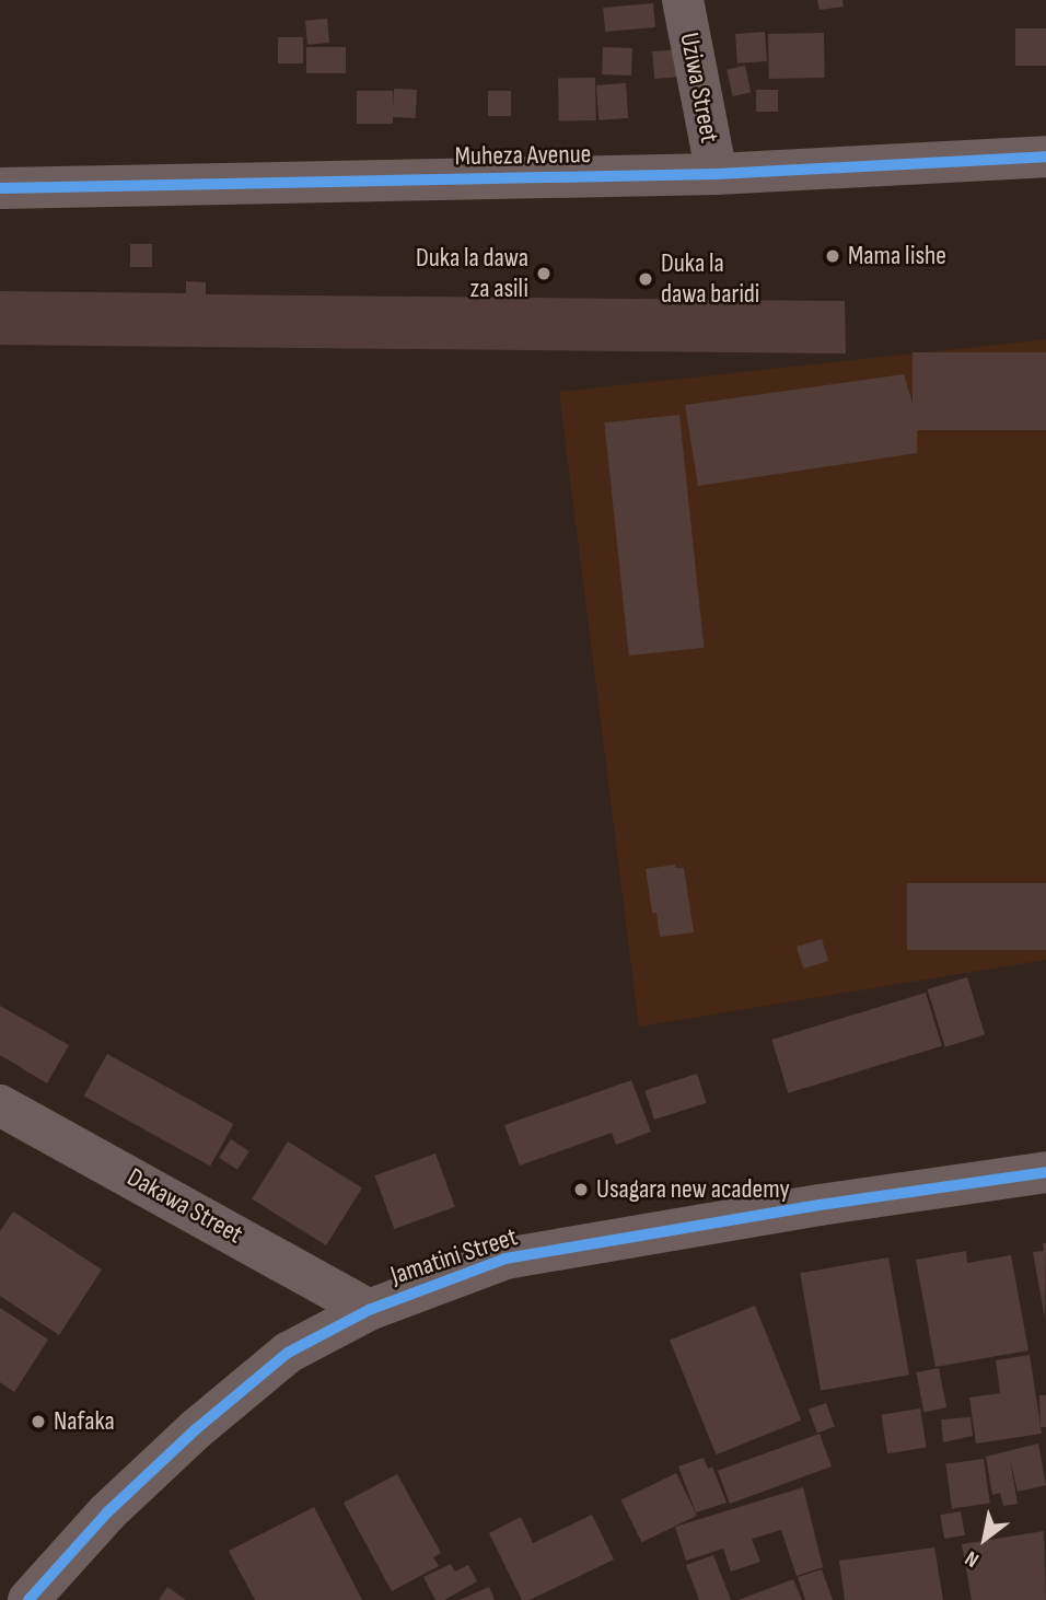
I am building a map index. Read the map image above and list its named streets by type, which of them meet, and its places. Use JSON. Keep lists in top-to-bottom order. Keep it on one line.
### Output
{"streets":{"street":["Uziwa Street","Muheza Avenue","Dakawa Street","Jamatini Street"]},"crossings":[["Uziwa Street","Muheza Avenue"],["Dakawa Street","Jamatini Street"]],"places":["Mama lishe","Duka la dawa za asili","Duka la dawa baridi","Usagara new academy","Nafaka"],"north":"bottom left"}
